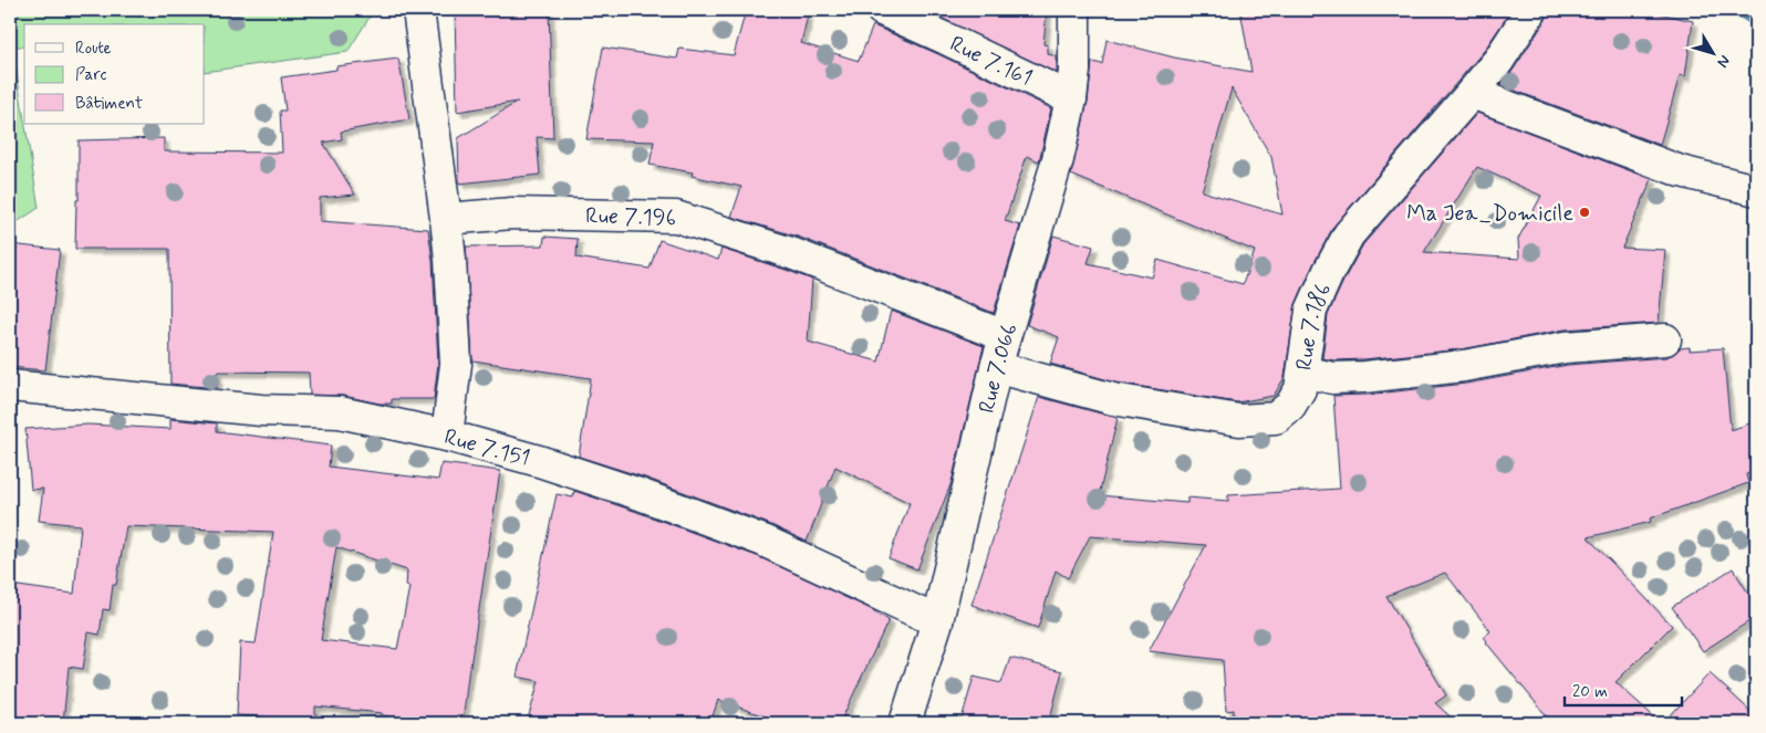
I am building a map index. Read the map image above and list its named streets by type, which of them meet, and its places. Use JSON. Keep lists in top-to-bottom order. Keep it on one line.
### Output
{"streets":{"street":["Rue 7.161","Rue 7.196","Rue 7.186","Rue 7.066","Rue 7.151"]},"crossings":[["Rue 7.161","Rue 7.066"],["Rue 7.196","Rue 7.066"],["Rue 7.186","Rue 7.066"],["Rue 7.066","Rue 7.151"]],"places":["Ma Jea_Domicile"],"legend":["Route","Parc","Bâtiment"],"scale_bar":"20 m","north":"bottom right"}
